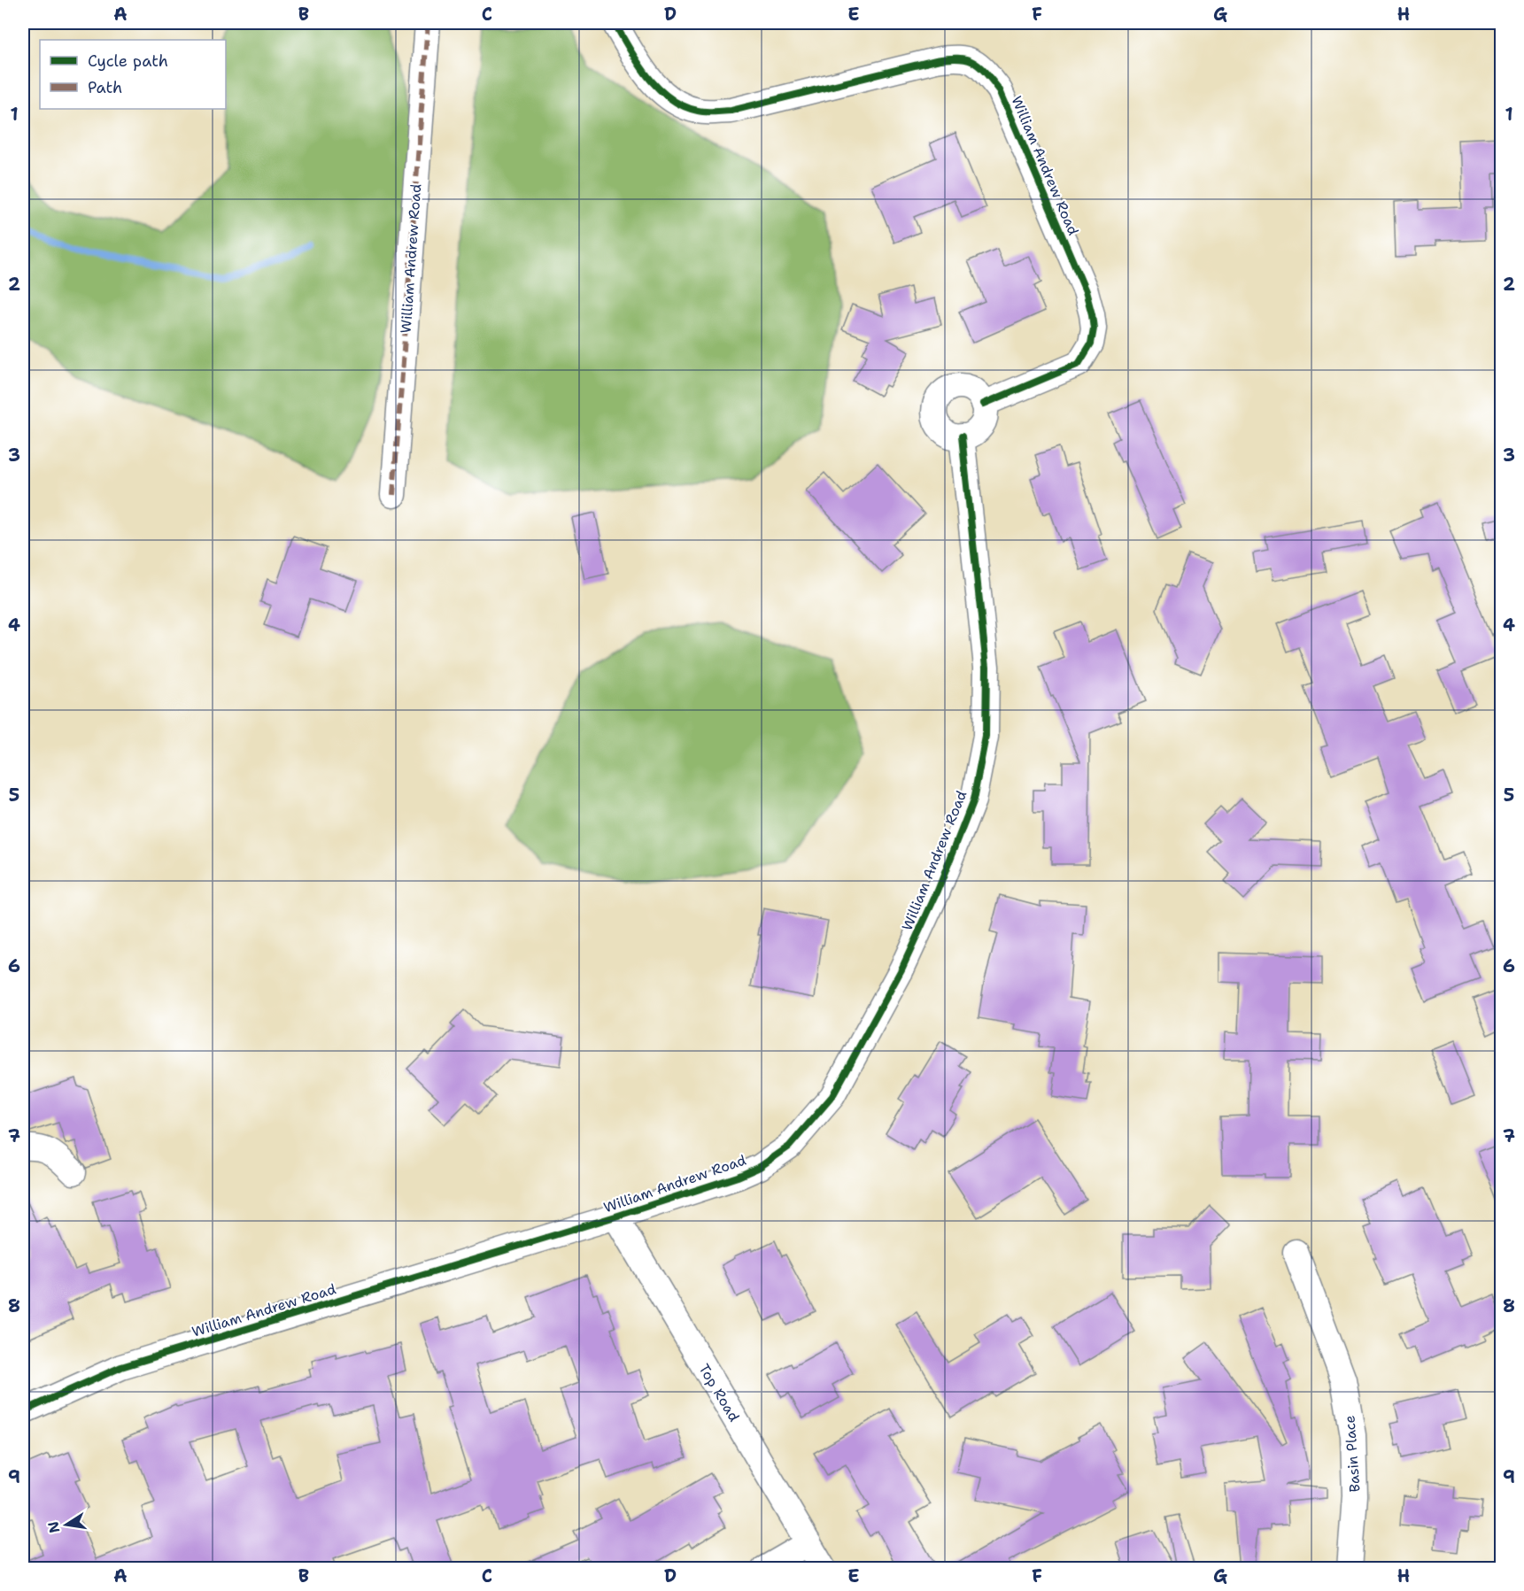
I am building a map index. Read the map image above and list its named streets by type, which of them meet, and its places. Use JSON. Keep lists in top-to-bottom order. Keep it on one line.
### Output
{"streets":{"street":["William Andrew Road","Top Road","Basin Place"]},"crossings":[["William Andrew Road","Top Road"]],"legend":["Cycle path","Path"],"north":"left","grid":{"columns":["A","B","C","D","E","F","G","H"],"rows":["1","2","3","4","5","6","7","8","9"]}}
